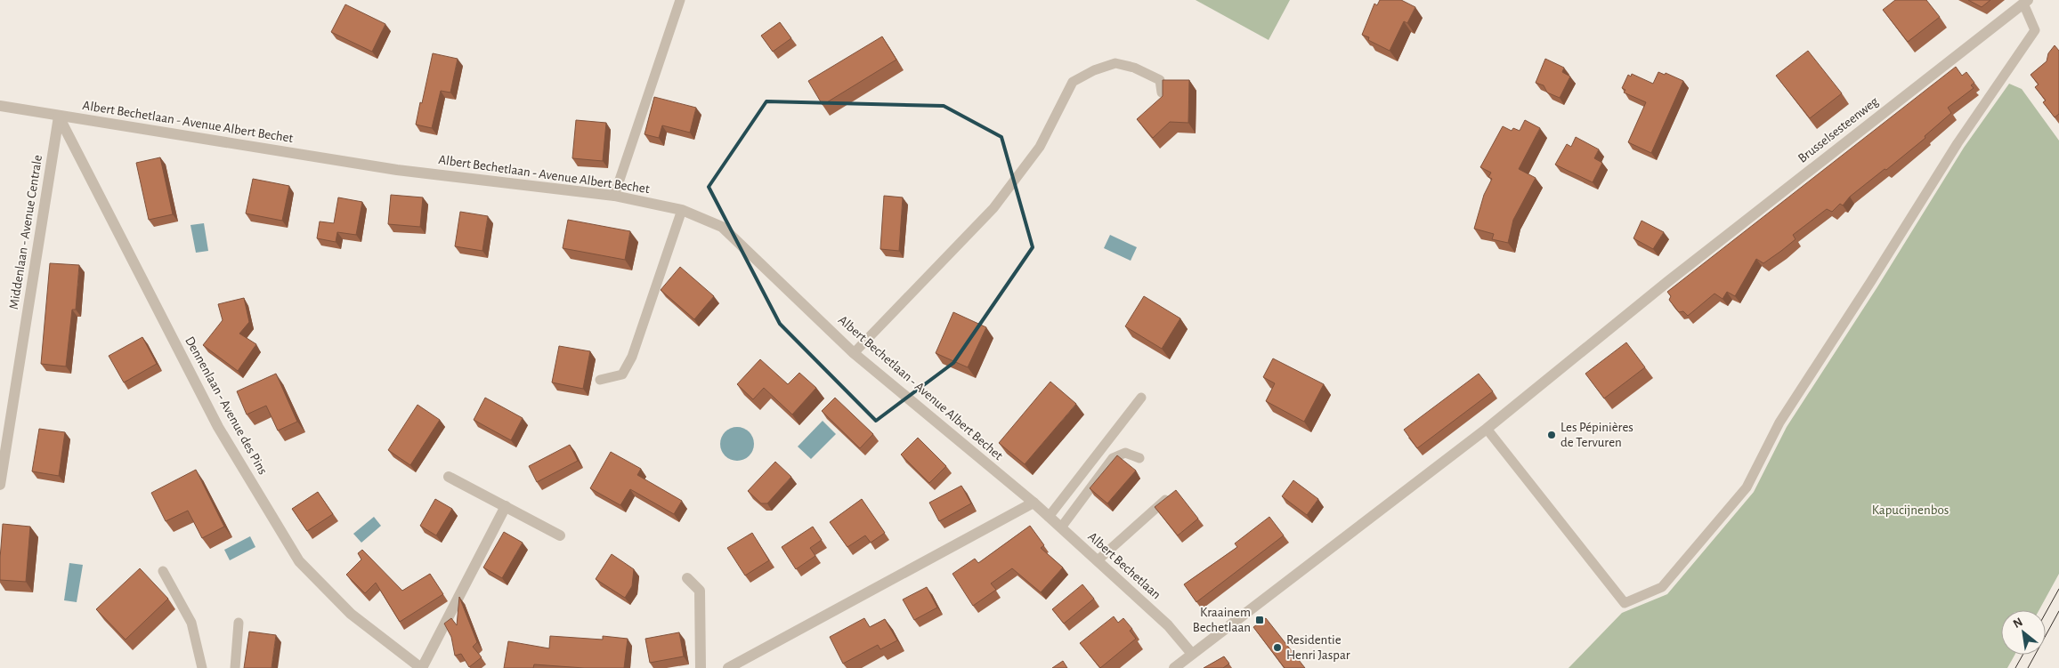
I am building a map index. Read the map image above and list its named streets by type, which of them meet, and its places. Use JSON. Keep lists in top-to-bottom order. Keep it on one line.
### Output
{"streets":{"street":["Albert Bechetlaan - Avenue Albert Bechet","Brusselsesteenweg","Middenlaan - Avenue Centrale","Dennenlaan - Avenue des Pins","Albert Bechetlaan"]},"crossings":[["Albert Bechetlaan - Avenue Albert Bechet","Middenlaan - Avenue Centrale"],["Albert Bechetlaan - Avenue Albert Bechet","Dennenlaan - Avenue des Pins"],["Albert Bechetlaan - Avenue Albert Bechet","Albert Bechetlaan"],["Brusselsesteenweg","Albert Bechetlaan"],["Middenlaan - Avenue Centrale","Dennenlaan - Avenue des Pins"]],"parks":["Kapucijnenbos"],"places":{"other":["Les Pépinières de Tervuren","Residentie Henri Jaspar"],"transit":["Kraainem Bechetlaan"]},"north":"top left"}
